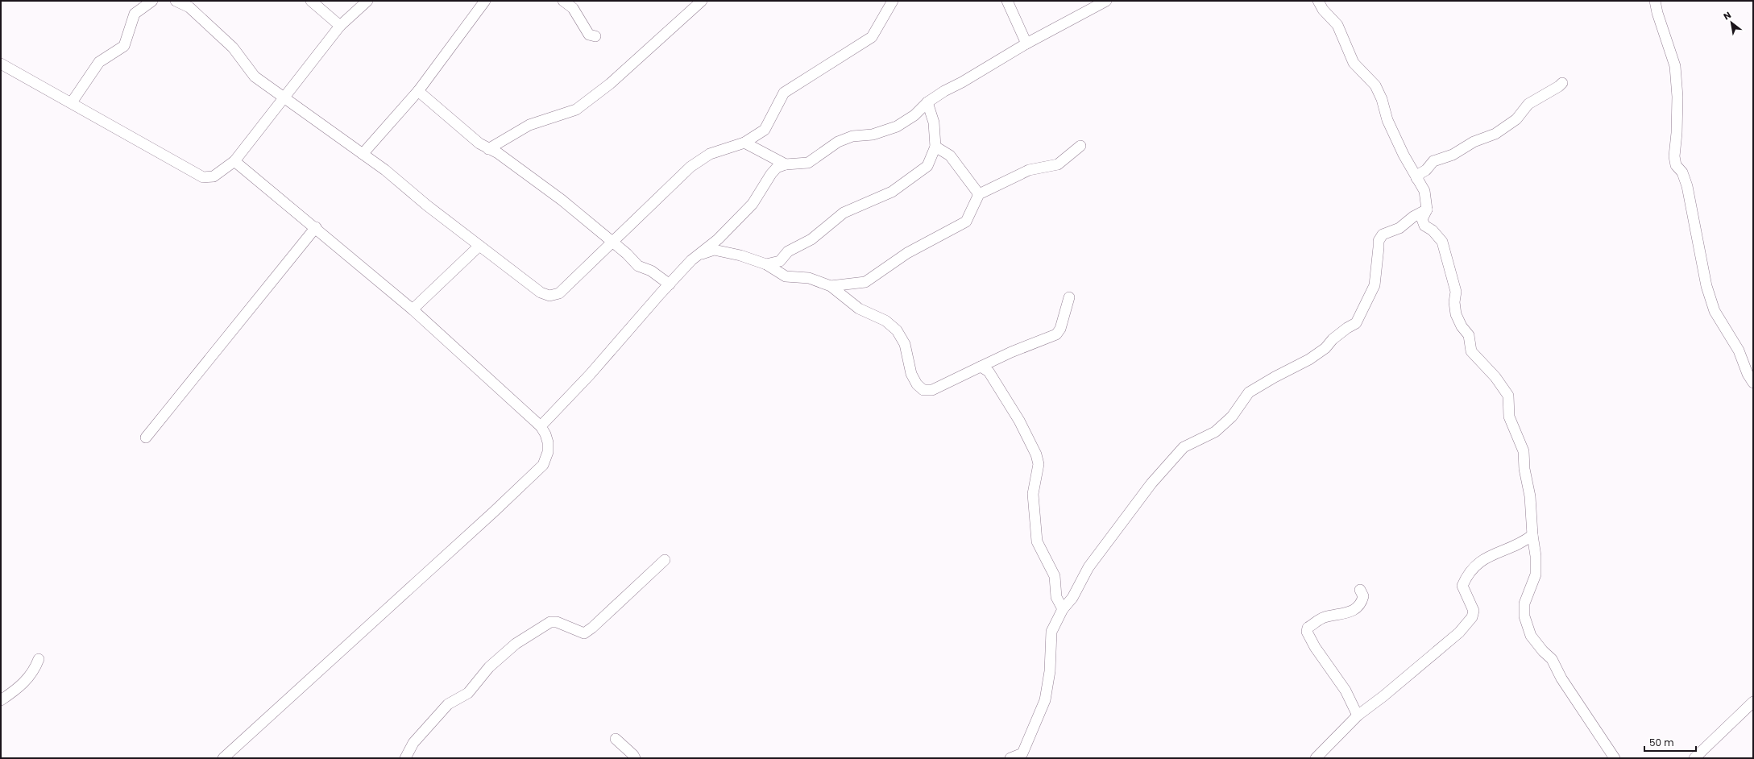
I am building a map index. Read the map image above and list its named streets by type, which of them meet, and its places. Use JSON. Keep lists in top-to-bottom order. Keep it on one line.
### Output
{"scale_bar":"50 m","north":"top left"}
